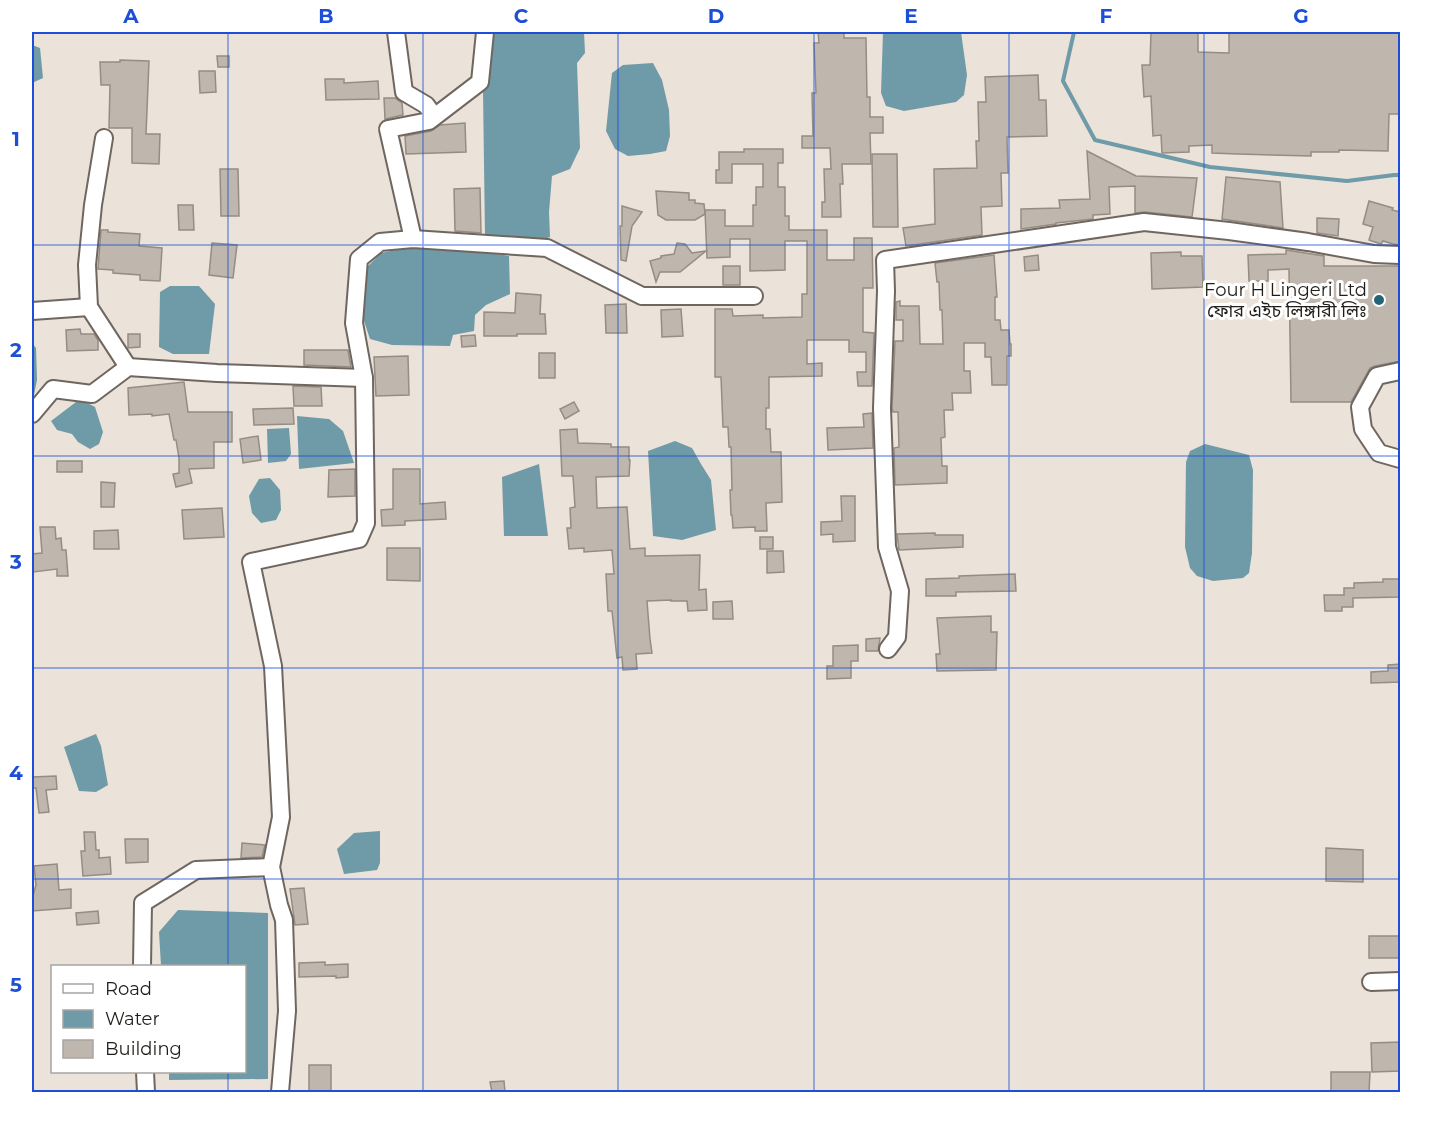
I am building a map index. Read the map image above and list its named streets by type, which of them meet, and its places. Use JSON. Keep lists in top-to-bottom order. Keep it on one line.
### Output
{"places":["Four H Lingeri Ltd ফোর এইচ লিঙ্গারী লিঃ"],"legend":["Road","Water","Building"],"grid":{"columns":["A","B","C","D","E","F","G"],"rows":["1","2","3","4","5"]}}
